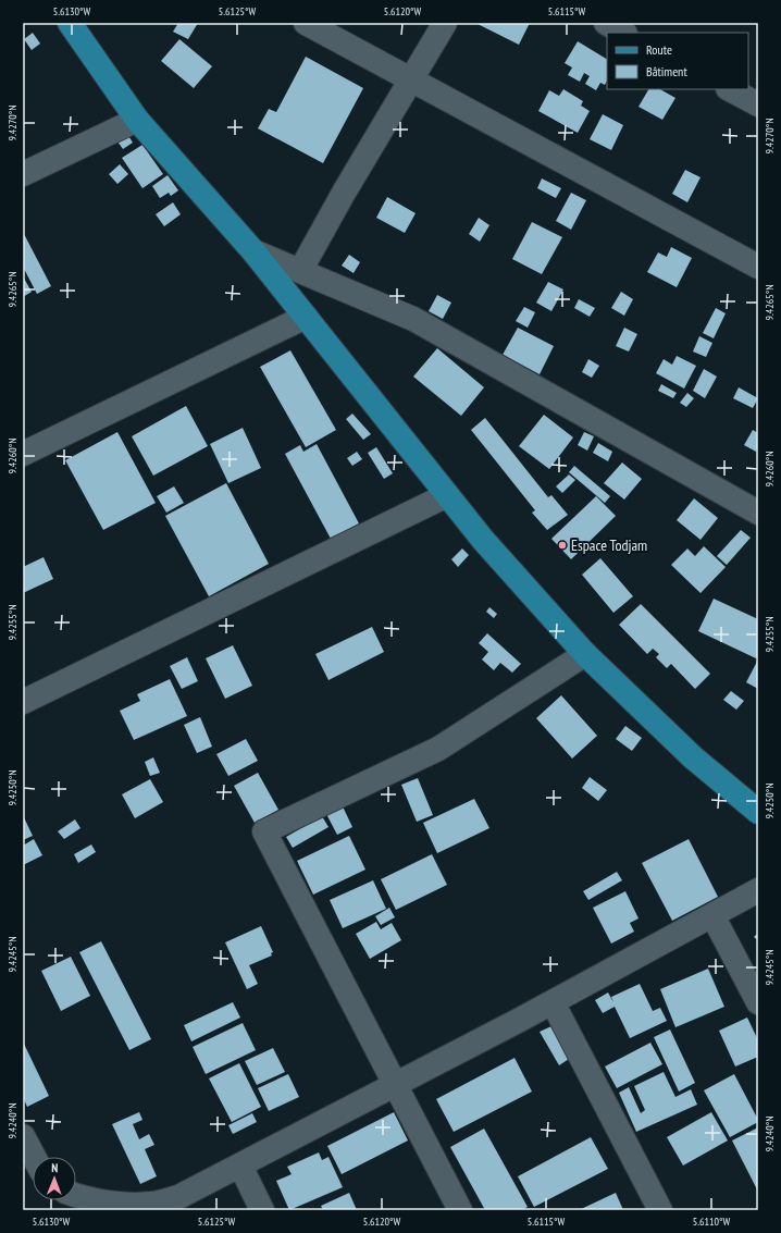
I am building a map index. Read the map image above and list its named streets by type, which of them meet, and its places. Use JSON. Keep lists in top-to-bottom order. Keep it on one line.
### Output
{"places":["Espace Todjam"],"legend":["Route","Bâtiment"],"north":"top","coordinates":["5.6130°W","5.6125°W","5.6120°W","5.6115°W","9.4270°N","9.4265°N","9.4260°N","9.4255°N","9.4250°N","9.4245°N","9.4240°N","5.6110°W"]}
